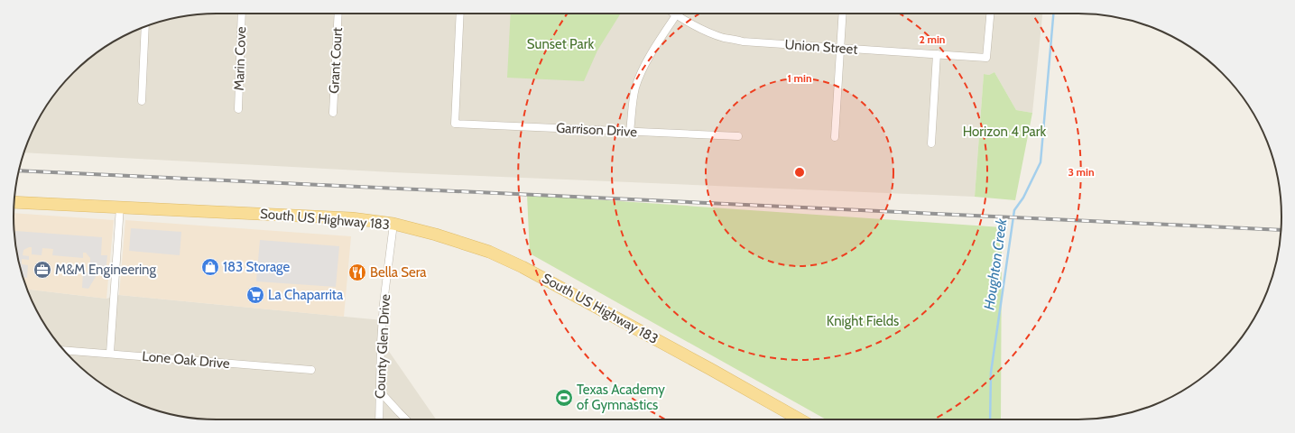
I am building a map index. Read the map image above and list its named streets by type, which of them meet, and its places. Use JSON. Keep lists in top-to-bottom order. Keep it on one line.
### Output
{"streets":{"main road":["South US Highway 183"],"street":["Union Street","Marin Cove","Grant Court","Garrison Drive","County Glen Drive","Lone Oak Drive"]},"crossings":[["South US Highway 183","County Glen Drive"]],"water":["Houghton Creek"],"parks":["Sunset Park","Horizon 4 Park","Knight Fields"],"places":{"shop":["183 Storage"],"office":["M&M Engineering"],"restaurant":["Bella Sera"],"supermarket":["La Chaparrita"],"sports":["Texas Academy of Gymnastics"]},"rings":["2 min","1 min","3 min"]}
